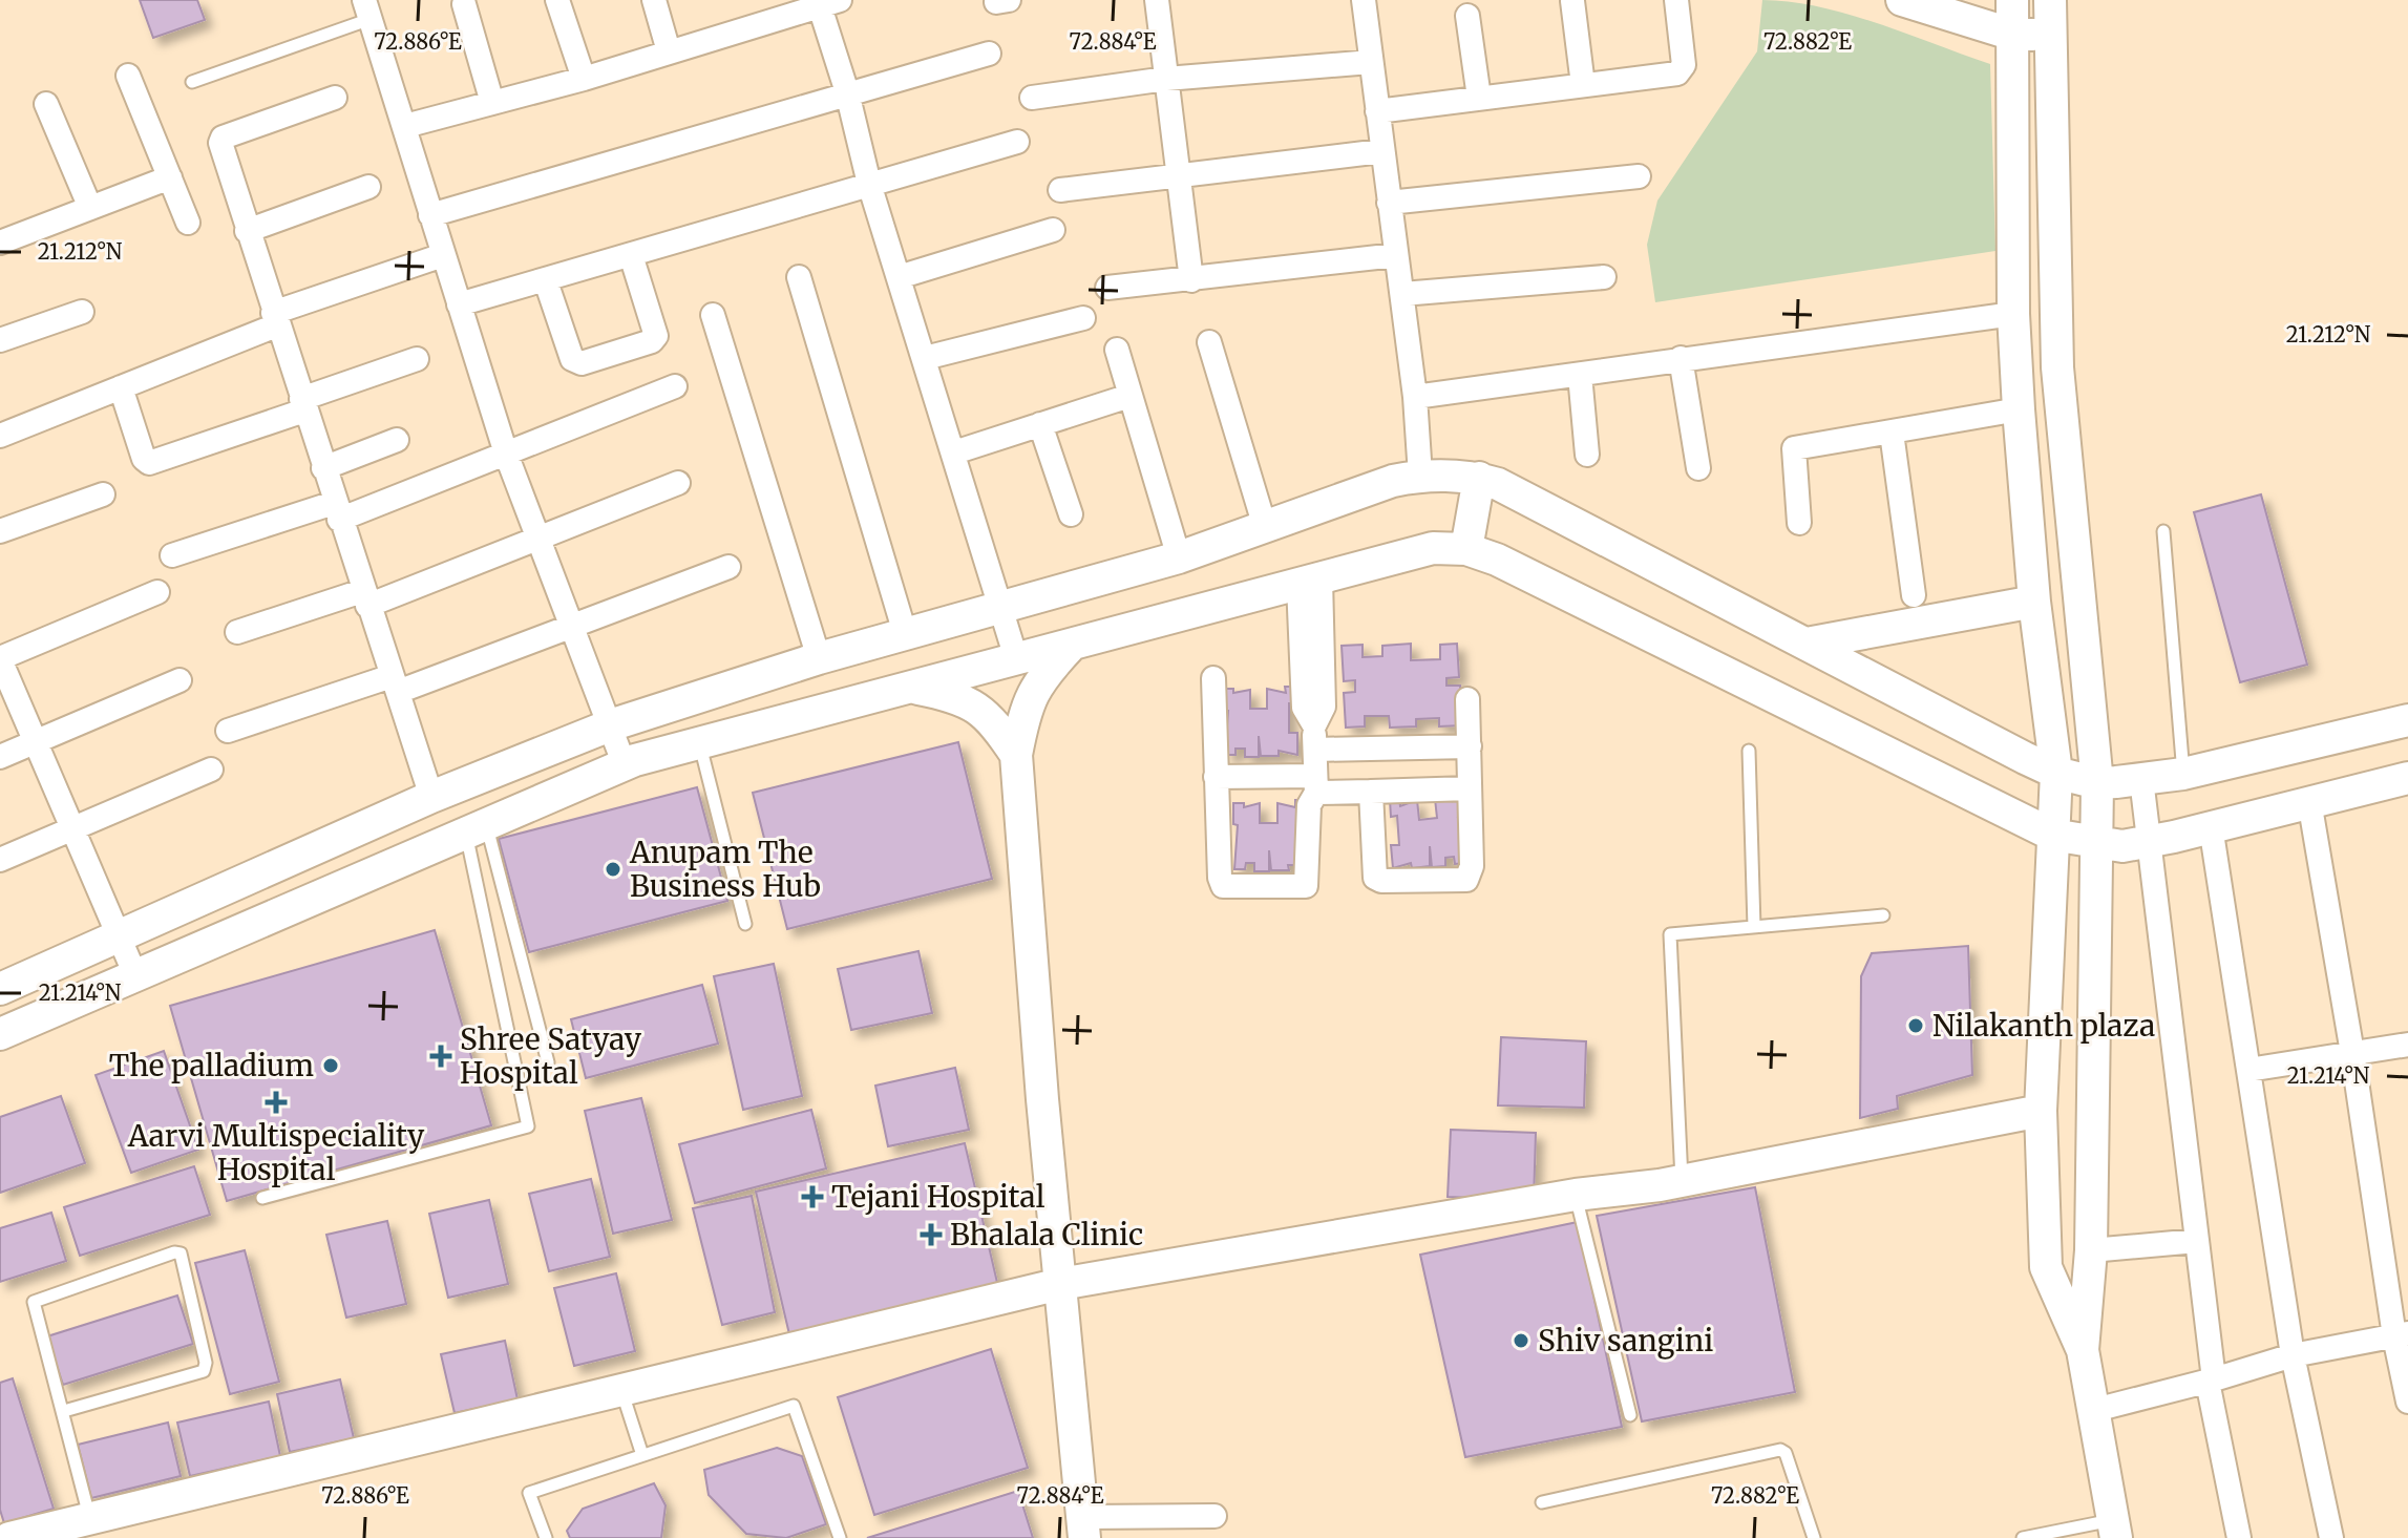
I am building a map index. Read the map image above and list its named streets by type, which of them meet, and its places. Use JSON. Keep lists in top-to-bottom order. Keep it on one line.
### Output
{"places":{"other":["Anupam The Business Hub","Nilakanth plaza","The palladium","Shiv sangini"],"health":["Shree Satyay Hospital","Aarvi Multispeciality Hospital","Tejani Hospital","Bhalala Clinic"]},"coordinates":["72.886°E","72.884°E","72.882°E","21.212°N","21.214°N"]}
